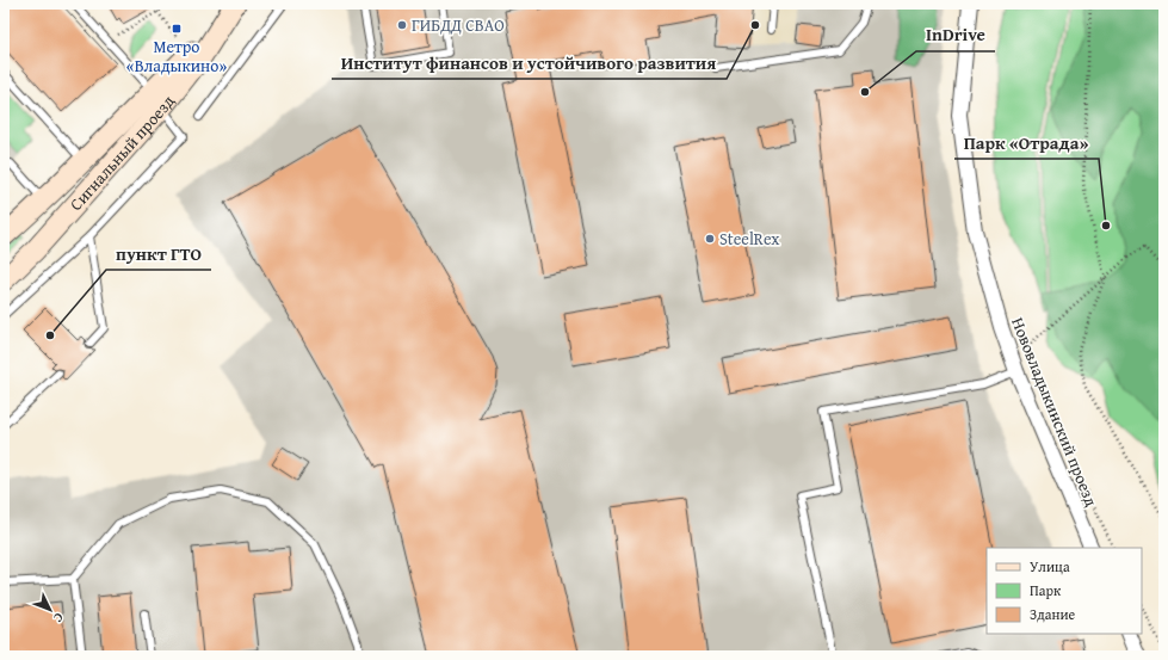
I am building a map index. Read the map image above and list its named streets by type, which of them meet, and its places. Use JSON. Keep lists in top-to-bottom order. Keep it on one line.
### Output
{"streets":{"main road":["Сигнальный проезд"],"street":["Нововладыкинский проезд"]},"places":{"other":["ГИБДД СВАО","Институт финансов и устойчивого развития","InDrive","Парк «Отрада»","SteelRex","пункт ГТО"],"transit":["Метро «Владыкино»"]},"legend":["Улица","Парк","Здание"],"north":"bottom right"}
